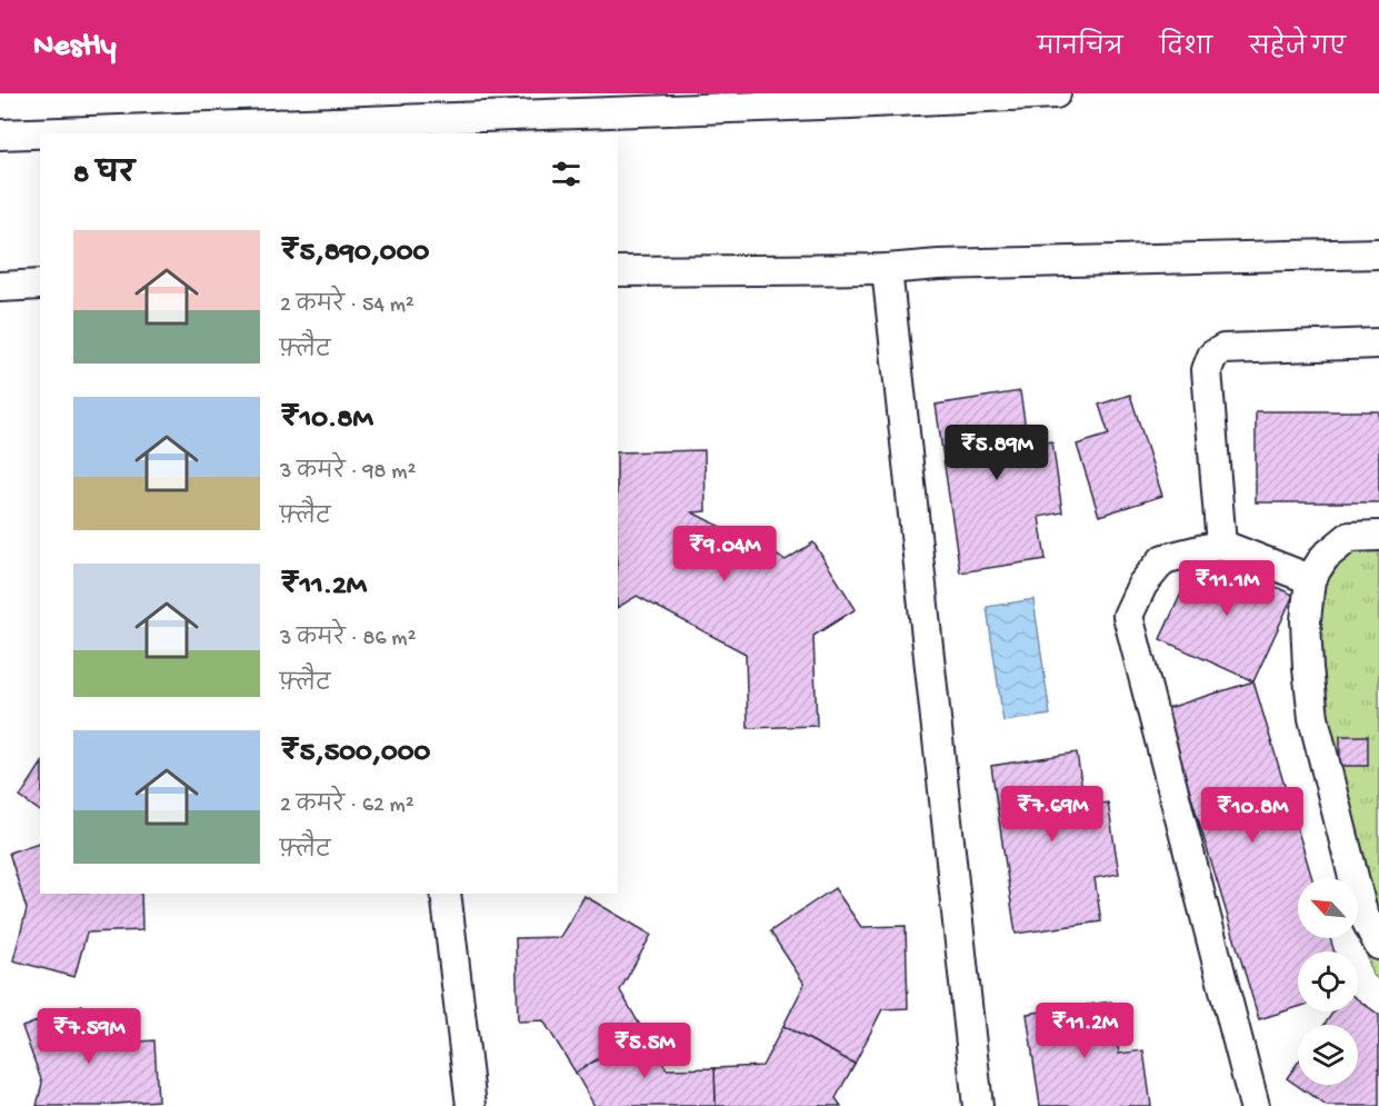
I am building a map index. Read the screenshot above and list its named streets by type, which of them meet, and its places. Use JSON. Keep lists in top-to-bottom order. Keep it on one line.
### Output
{"north":"top left","page":{"header":"Nestly","nav":["मानचित्र","दिशा","सहेजे गए"],"heading":"8 घर","list":[{"name":"₹5,890,000","note":"2 कमरे · 54 m² · फ़्लैट"},{"name":"₹10.8M","note":"3 कमरे · 98 m² · फ़्लैट"},{"name":"₹11.2M","note":"3 कमरे · 86 m² · फ़्लैट"},{"name":"₹5,500,000","note":"2 कमरे · 62 m² · फ़्लैट"}],"price":["₹5.89M","₹9.04M","₹11.1M","₹7.69M","₹10.8M","₹11.2M","₹7.59M","₹5.5M"]}}
